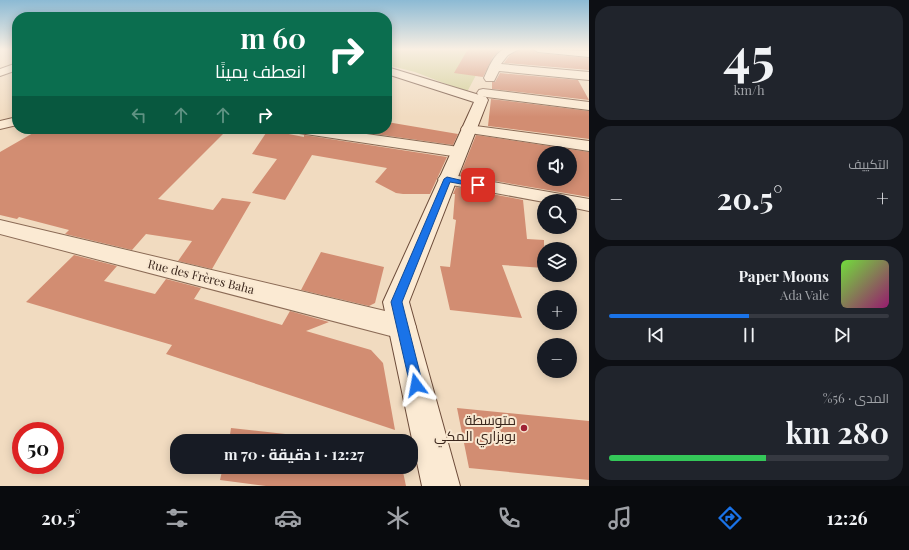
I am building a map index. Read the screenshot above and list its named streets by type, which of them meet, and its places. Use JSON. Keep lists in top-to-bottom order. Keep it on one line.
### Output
{"streets":{"street":["Rue des Frères Baha"]},"places":["متوسطة بوبزاري المكي"],"page":{"tile":[["45","km/h"],"التكييف",["المدى · 56%","280 km"]],"turn":["60 m","انعطف يمينًا"],"map_buttons":["+","−"],"heat":["−","20.5°","+"],"song":["Paper Moons","Ada Vale"],"limit":"50","trip":"12:27 · 1 دقيقة · 70 m","tabs":["12:26","20.5°"]}}
